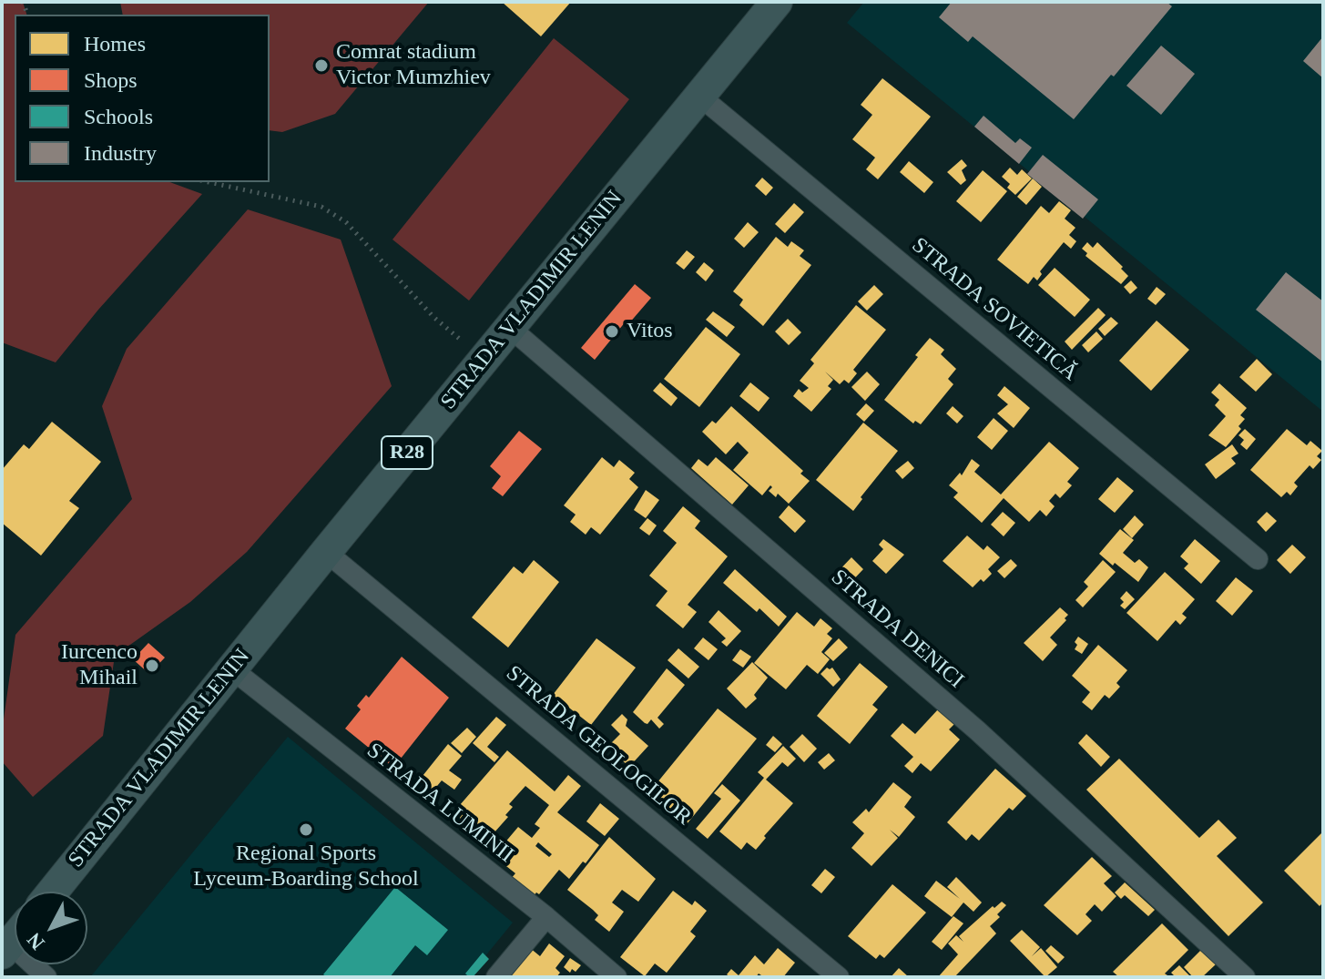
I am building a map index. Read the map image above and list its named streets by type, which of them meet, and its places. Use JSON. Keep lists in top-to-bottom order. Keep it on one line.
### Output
{"streets":{"main road":["STRADA VLADIMIR LENIN","R28"],"street":["STRADA SOVIETICĂ","STRADA DENICI","STRADA GEOLOGILOR","STRADA LUMINII"]},"crossings":[["STRADA VLADIMIR LENIN","STRADA SOVIETICĂ"],["STRADA VLADIMIR LENIN","STRADA DENICI"],["STRADA VLADIMIR LENIN","STRADA GEOLOGILOR"],["STRADA VLADIMIR LENIN","STRADA LUMINII"]],"places":["Comrat stadium Victor Mumzhiev","Vitos","Iurcenco Mihail","Regional Sports Lyceum-Boarding School"],"legend":["Homes","Shops","Schools","Industry"],"north":"bottom left"}
